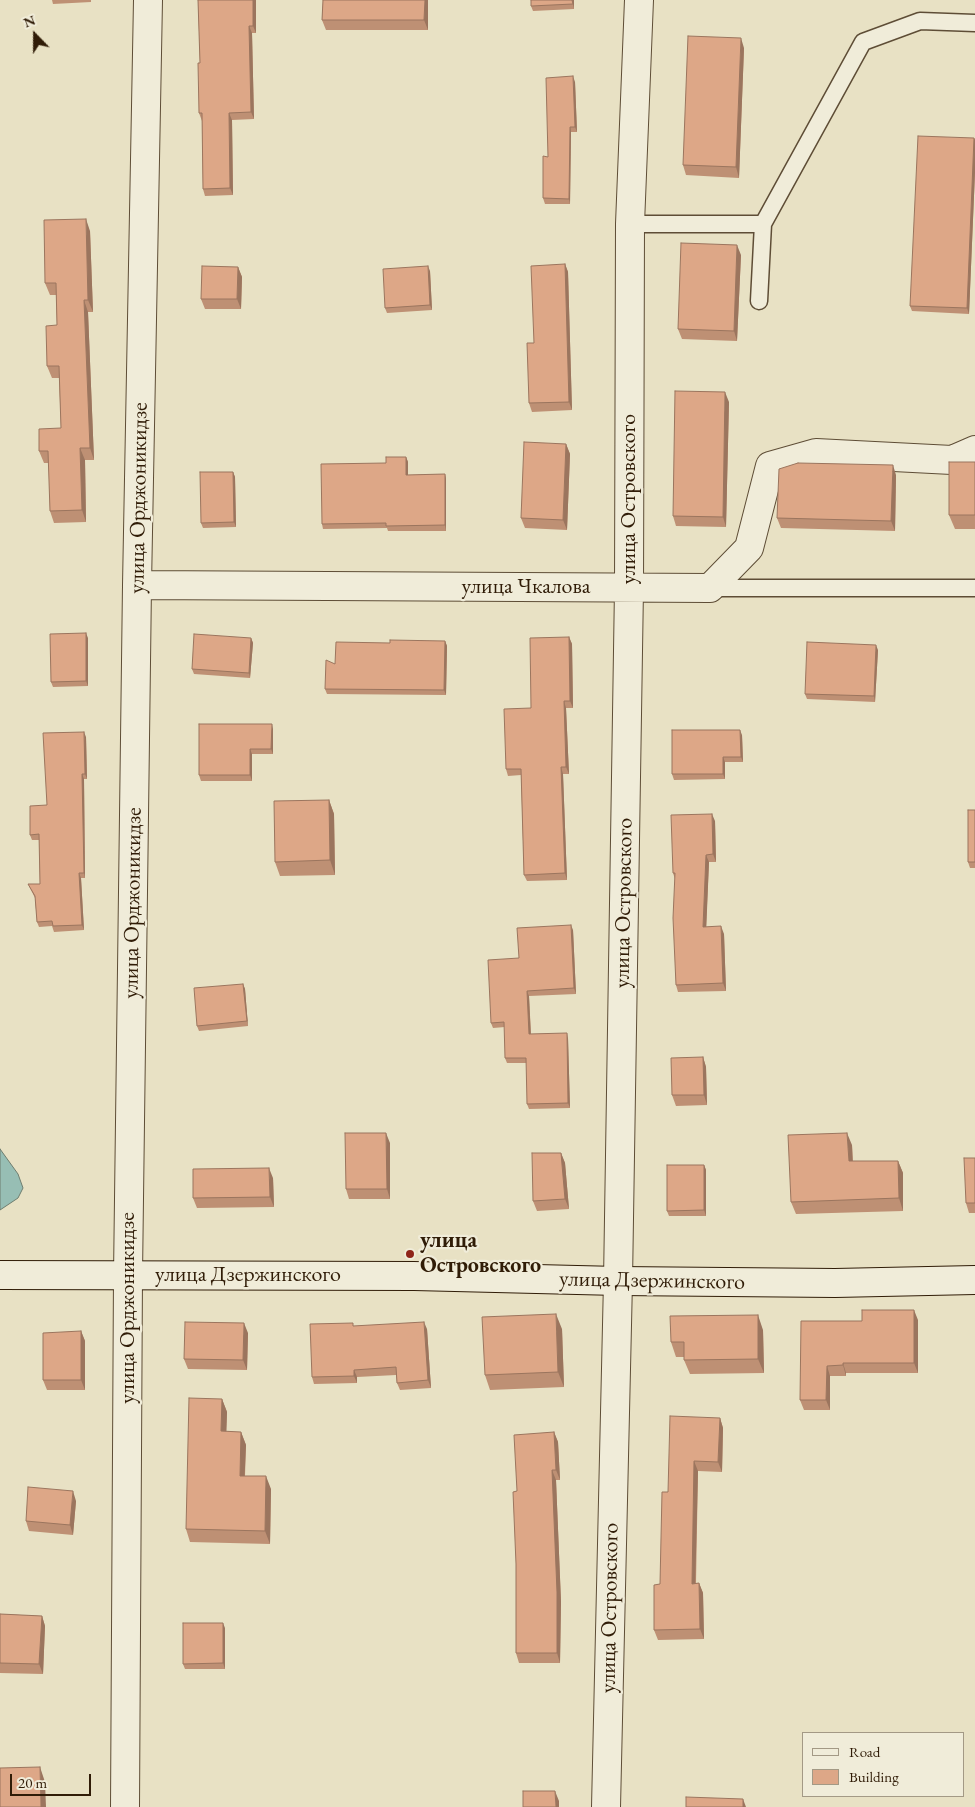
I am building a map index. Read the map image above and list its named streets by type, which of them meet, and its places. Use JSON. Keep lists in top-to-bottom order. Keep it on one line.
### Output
{"streets":{"street":["улица Орджоникидзе","улица Островского","улица Чкалова","улица Дзержинского"]},"crossings":[["улица Орджоникидзе","улица Чкалова"],["улица Орджоникидзе","улица Дзержинского"],["улица Островского","улица Чкалова"],["улица Островского","улица Дзержинского"]],"places":["улица Островского"],"legend":["Road","Building"],"scale_bar":"20 m","north":"top"}
